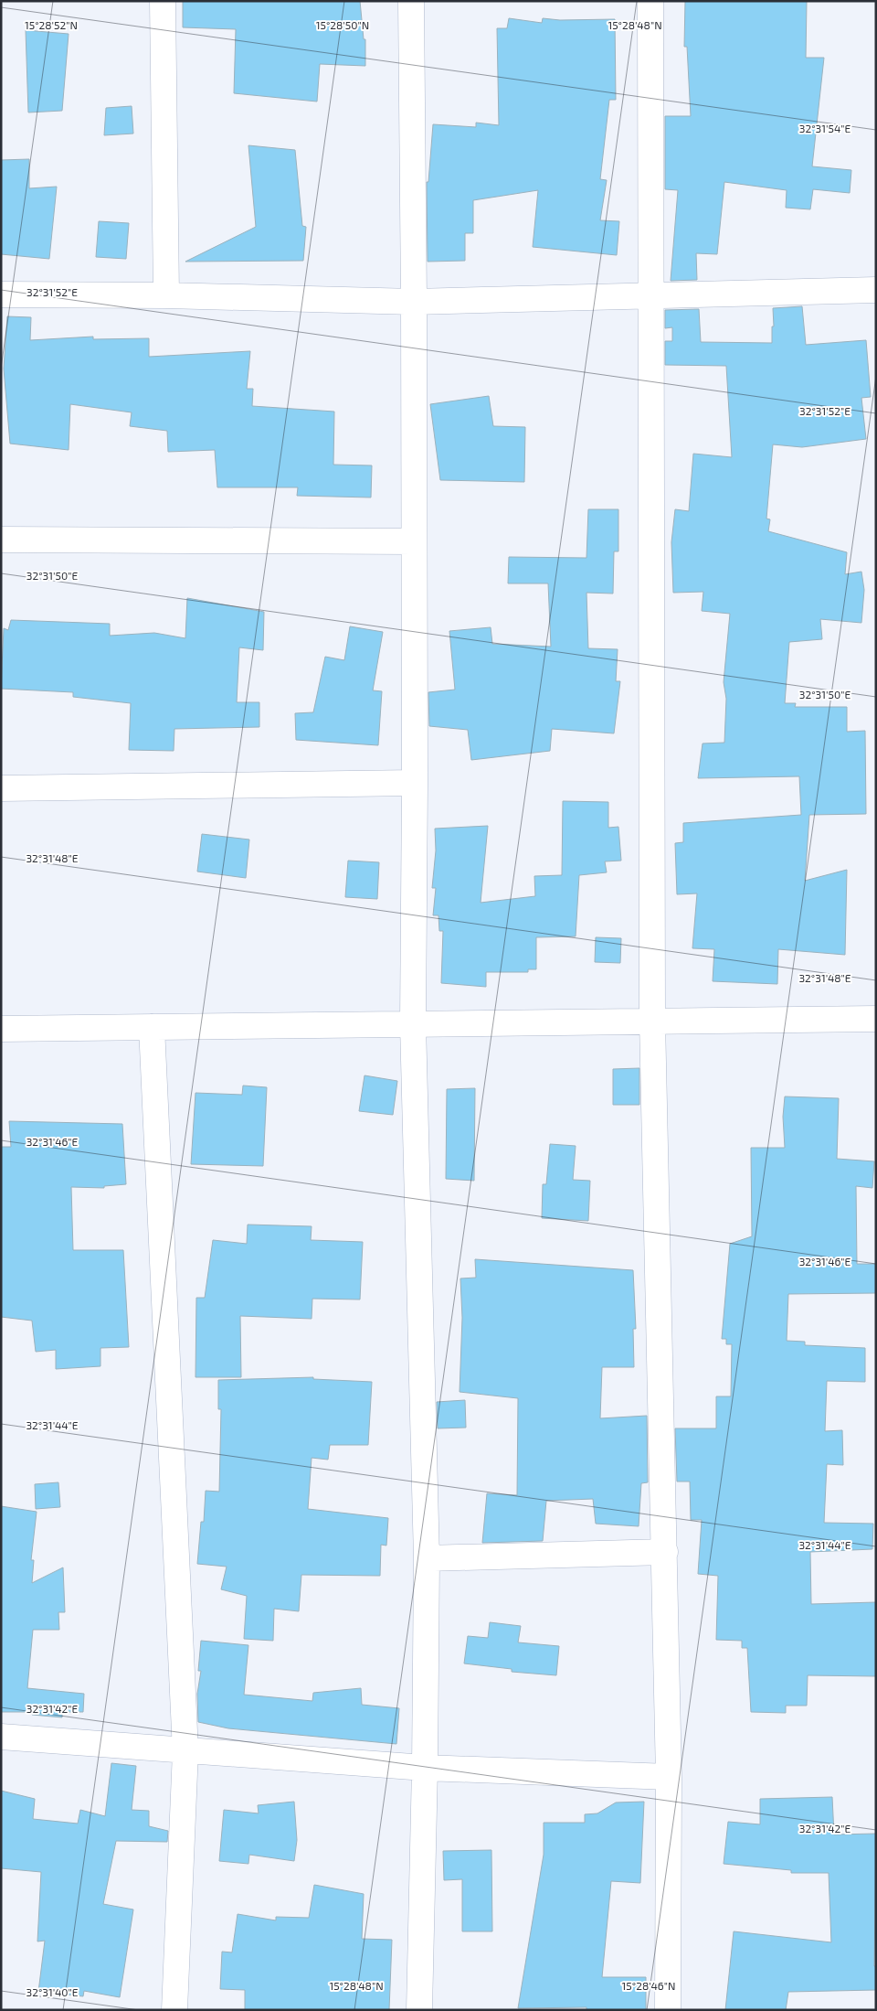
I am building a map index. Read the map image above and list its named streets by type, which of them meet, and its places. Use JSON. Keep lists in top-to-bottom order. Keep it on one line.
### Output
{"coordinates":["15°28'52\"N","15°28'50\"N","15°28'48\"N","32°31'54\"E","32°31'52\"E","32°31'50\"E","32°31'48\"E","32°31'46\"E","32°31'44\"E","32°31'42\"E","15°28'46\"N","32°31'40\"E"]}
